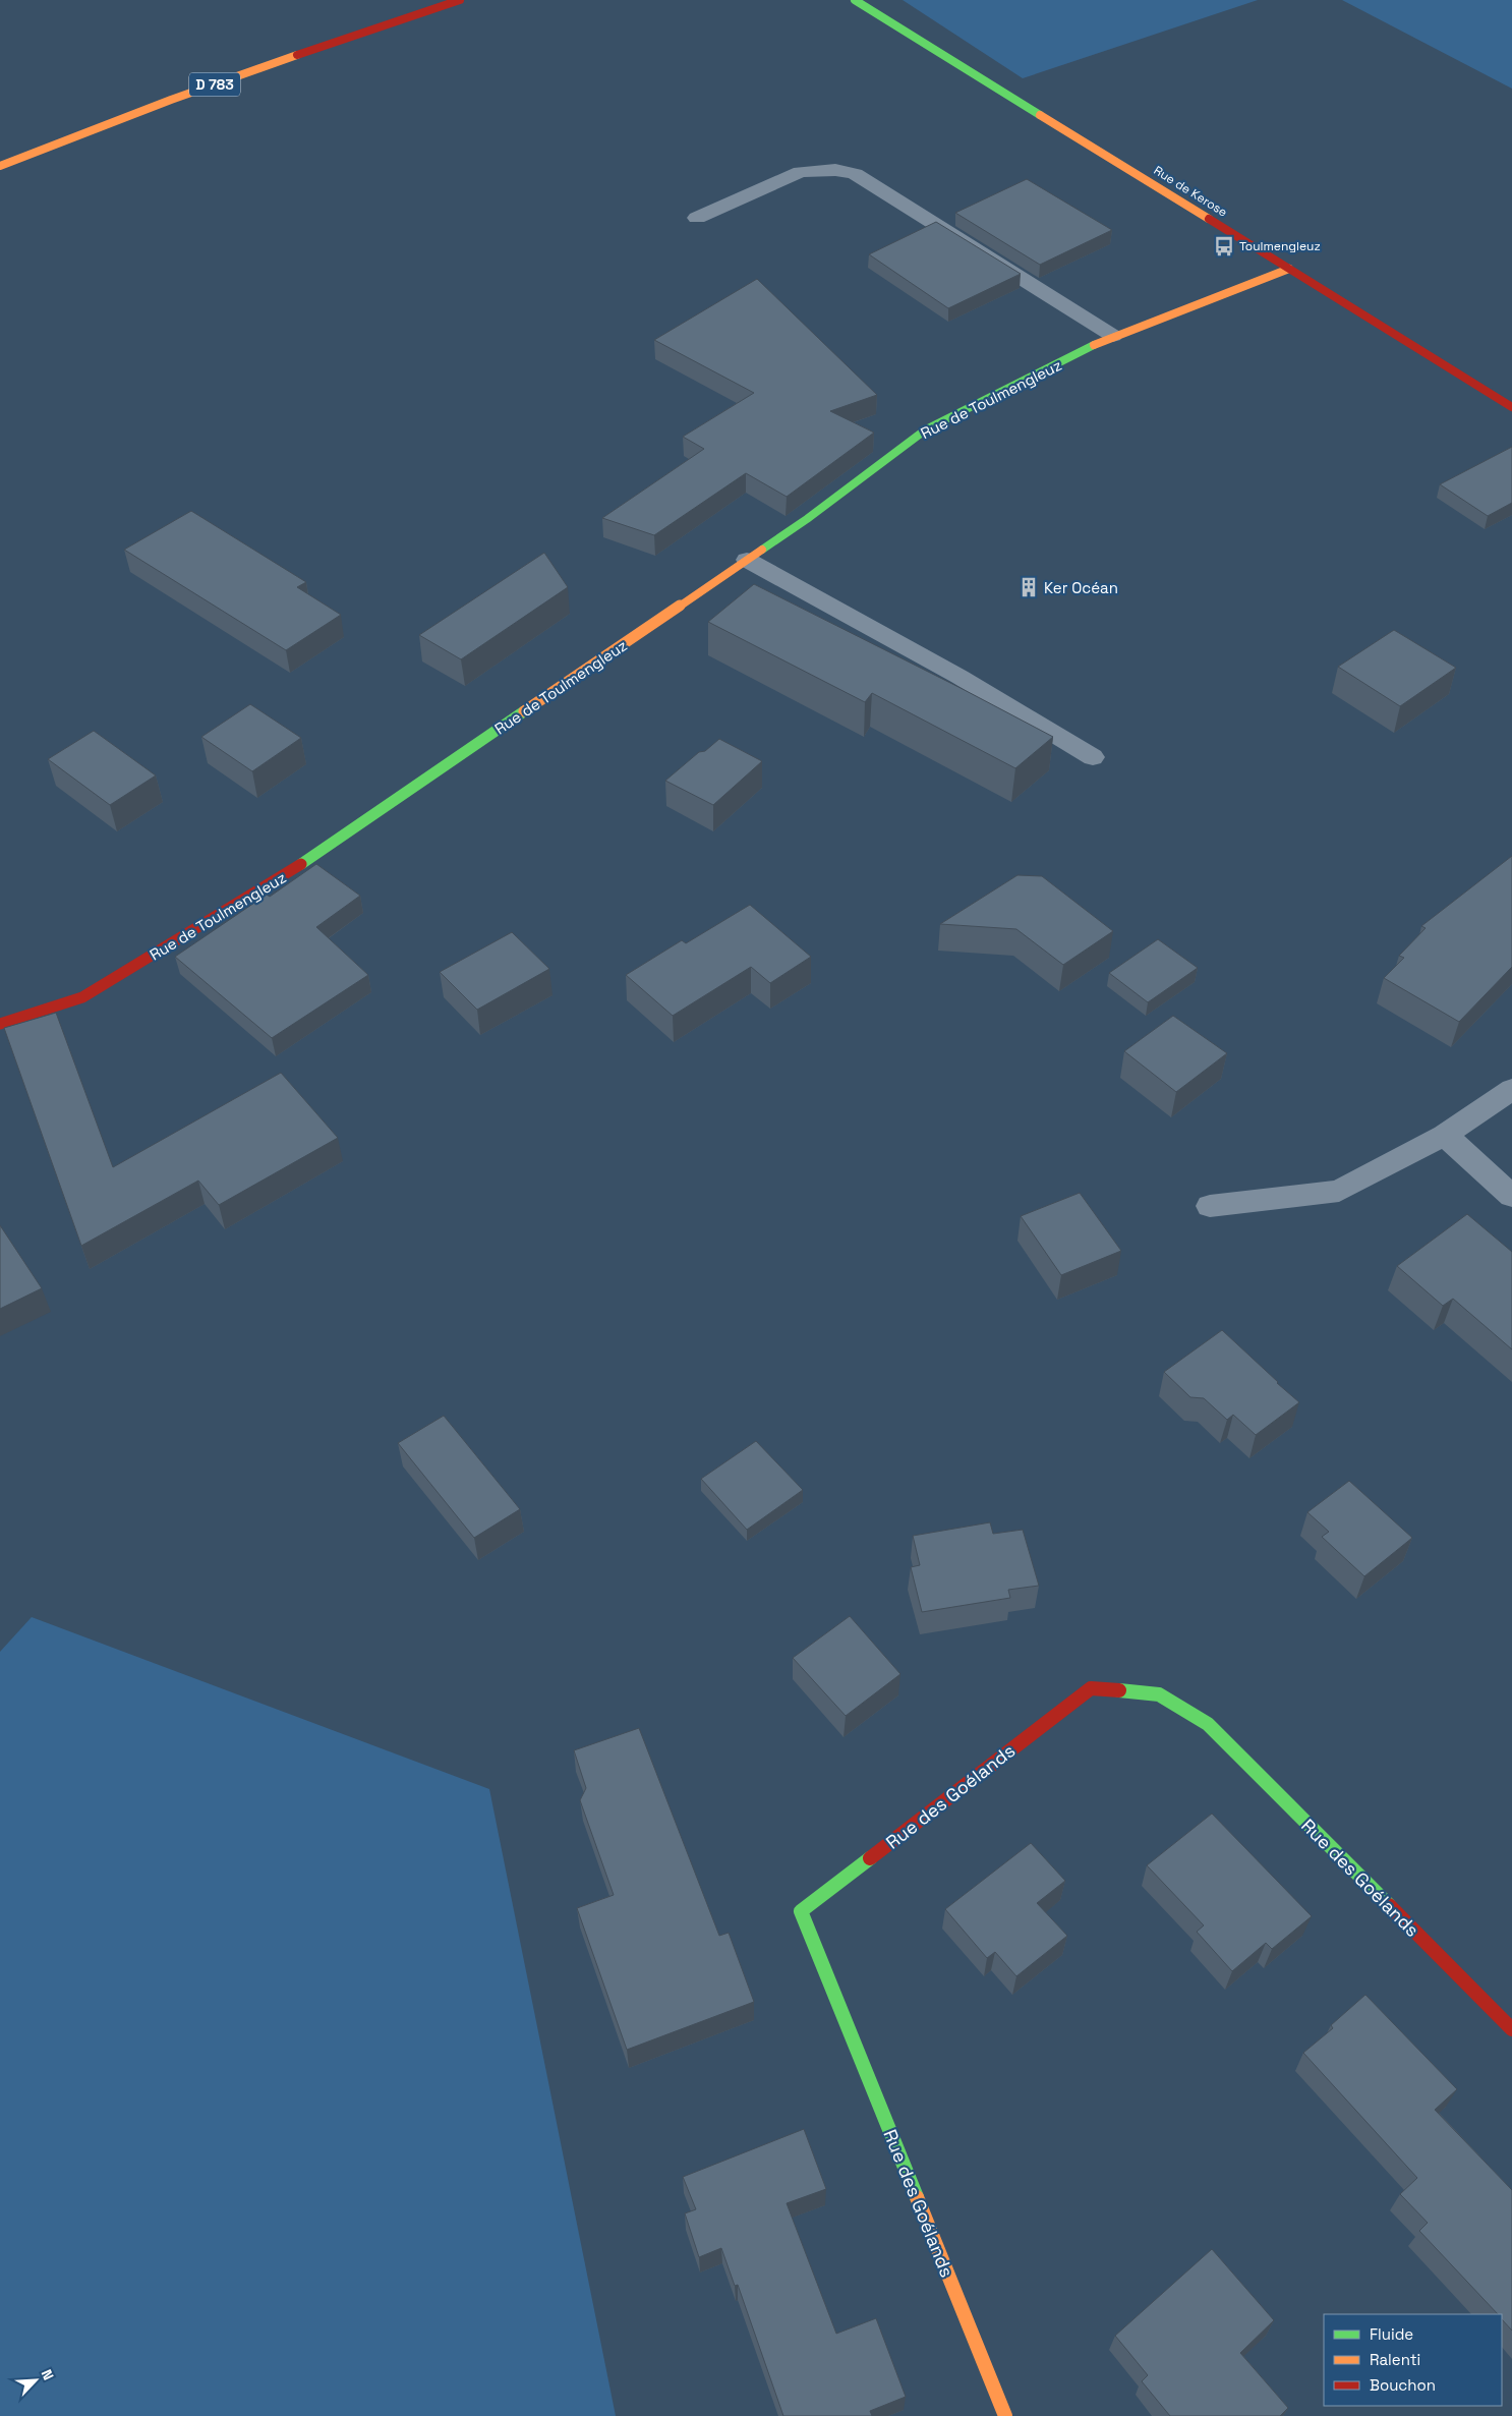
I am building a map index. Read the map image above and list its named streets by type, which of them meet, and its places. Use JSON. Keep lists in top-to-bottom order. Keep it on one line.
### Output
{"streets":{"street":["D 783","Rue de Kerose","Rue de Toulmengleuz","Rue des Goélands"]},"crossings":[["Rue de Kerose","Rue de Toulmengleuz"]],"places":{"bus stop":["Toulmengleuz"],"building":["Ker Océan"]},"legend":["Fluide","Ralenti","Bouchon"],"north":"top right"}
